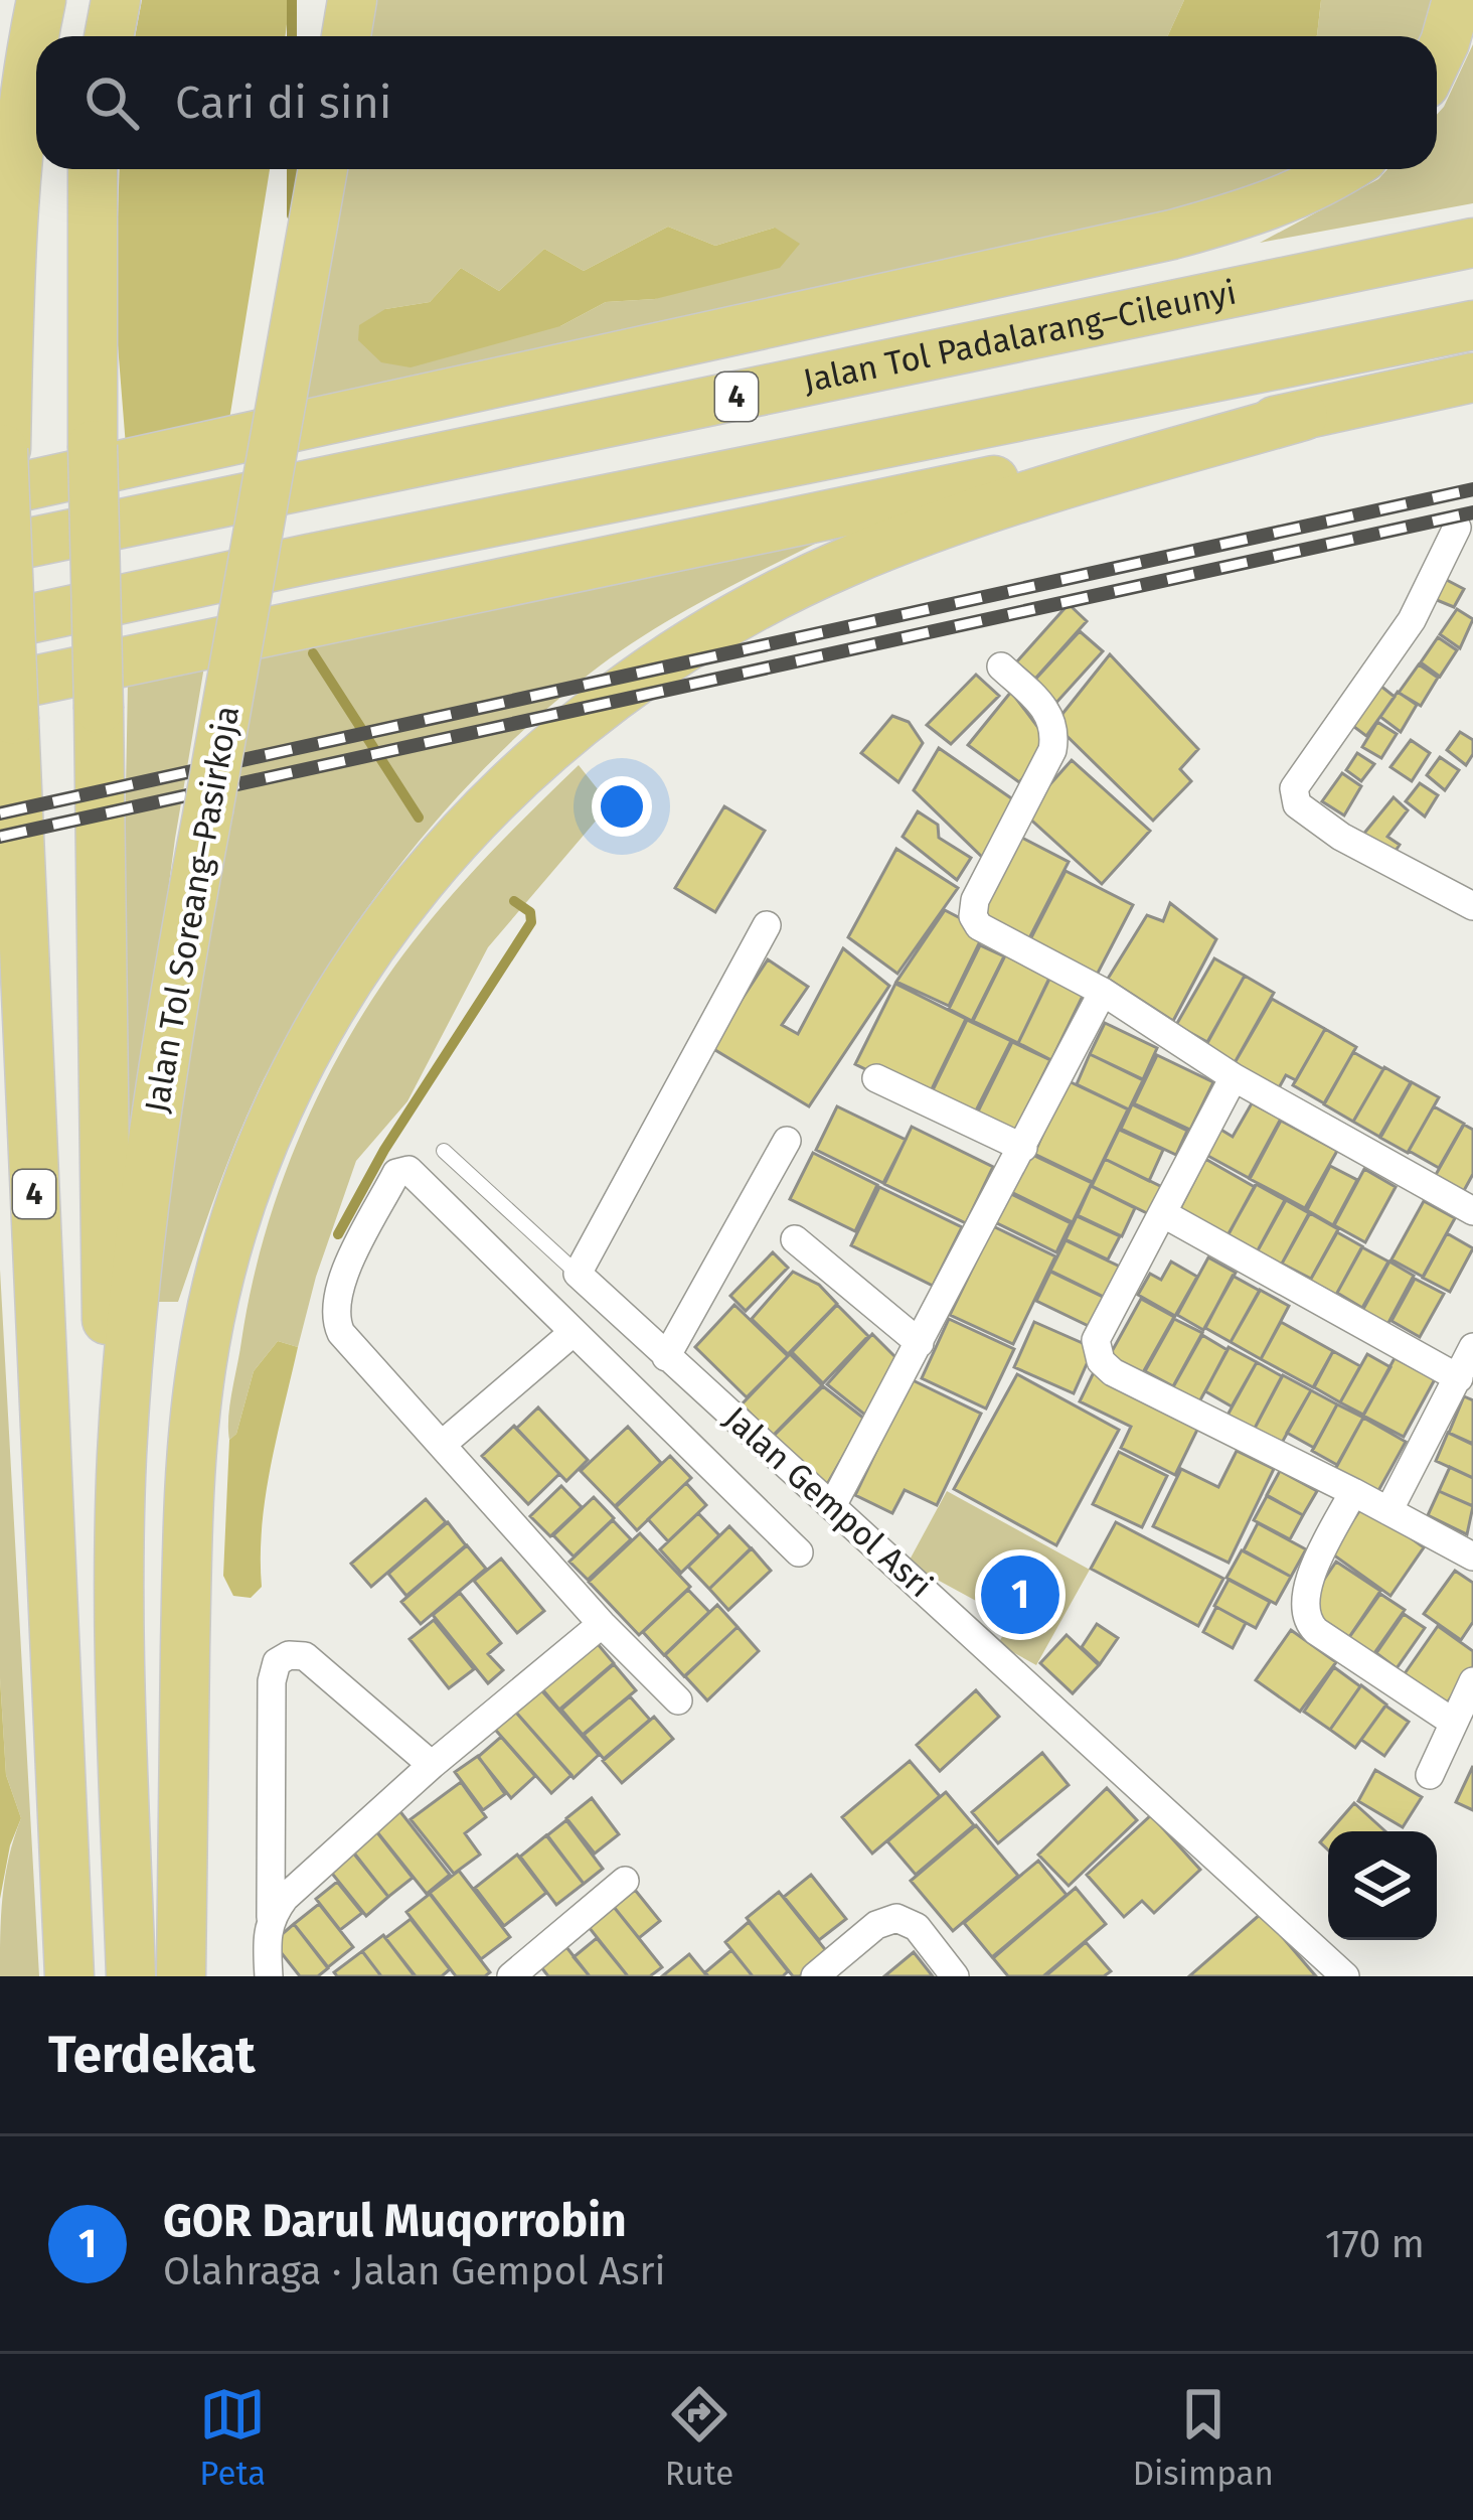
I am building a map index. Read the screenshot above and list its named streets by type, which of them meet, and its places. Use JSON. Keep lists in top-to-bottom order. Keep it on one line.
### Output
{"streets":{"highway":["Jalan Tol Padalarang–Cileunyi","4","Jalan Tol Soreang–Pasirkoja"],"street":["Jalan Gempol Asri"]},"crossings":[["Jalan Tol Padalarang–Cileunyi","4"]],"page":{"search":"Cari di sini","pins":"1","heading":"Terdekat","list":[{"mark":"1","name":"GOR Darul Muqorrobin","note":"Olahraga · Jalan Gempol Asri","value":"170 m"}],"nav":["Peta","Rute","Disimpan"]}}
